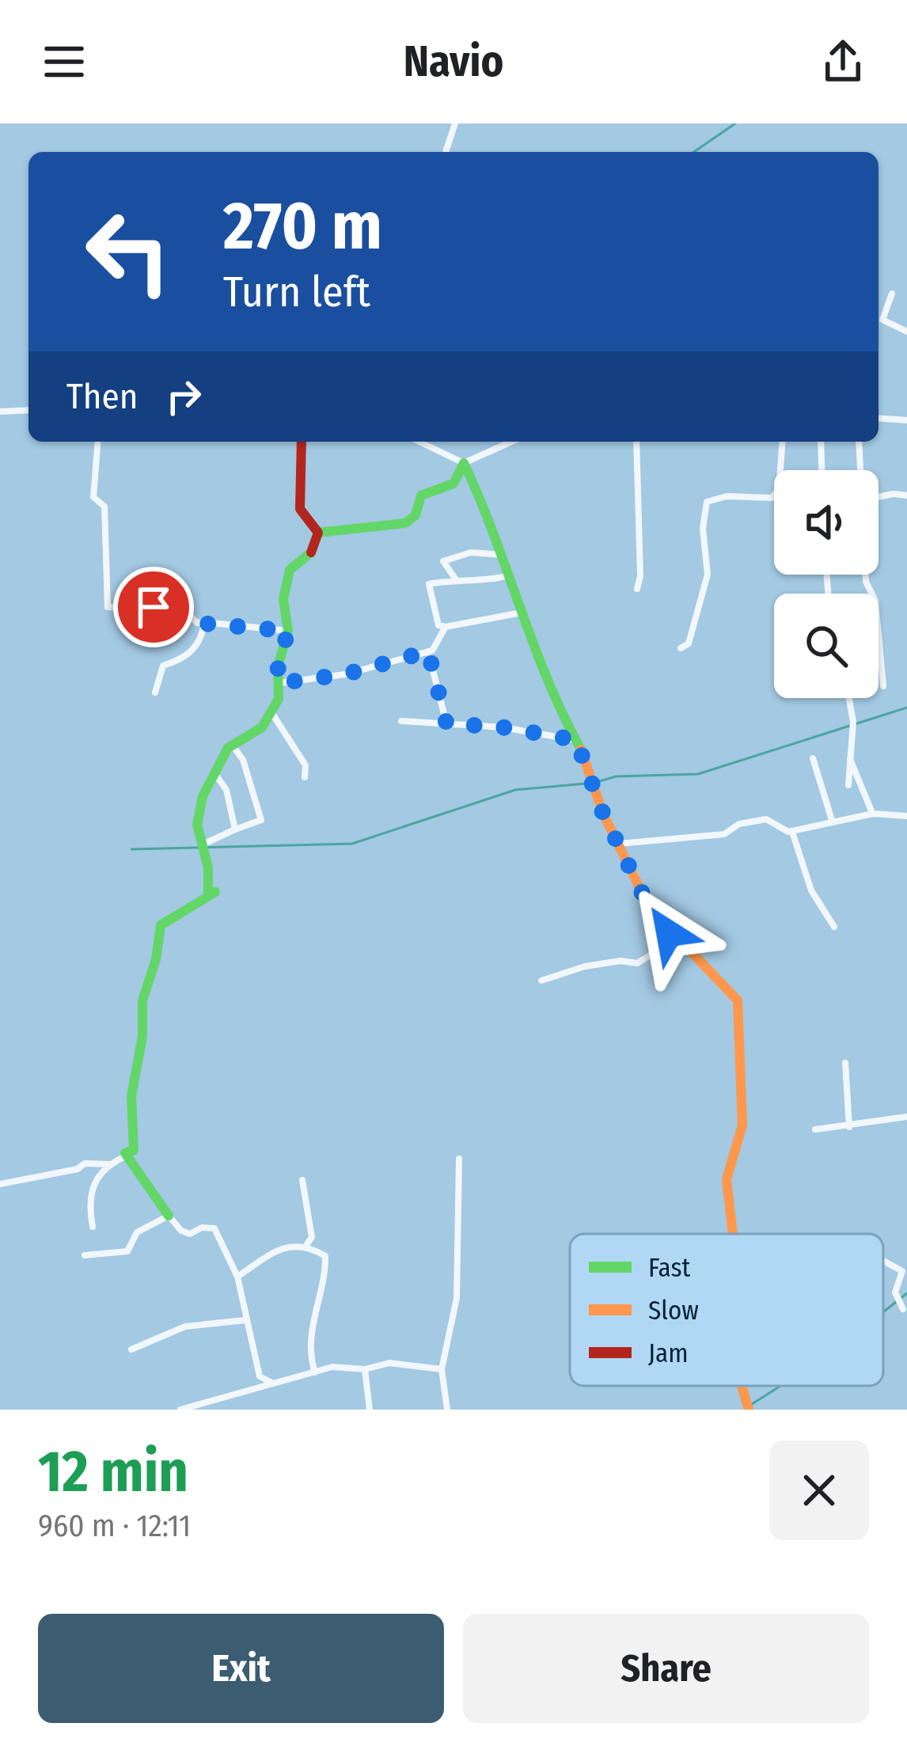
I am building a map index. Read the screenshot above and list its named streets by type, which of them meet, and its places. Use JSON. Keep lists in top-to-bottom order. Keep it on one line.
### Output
{"legend":["Fast","Slow","Jam"],"page":{"header":"Navio","turn":["270 m","Turn left"],"then":"Then","heading":["12 min","960 m · 12:11"],"buttons":["Exit","Share"]}}
